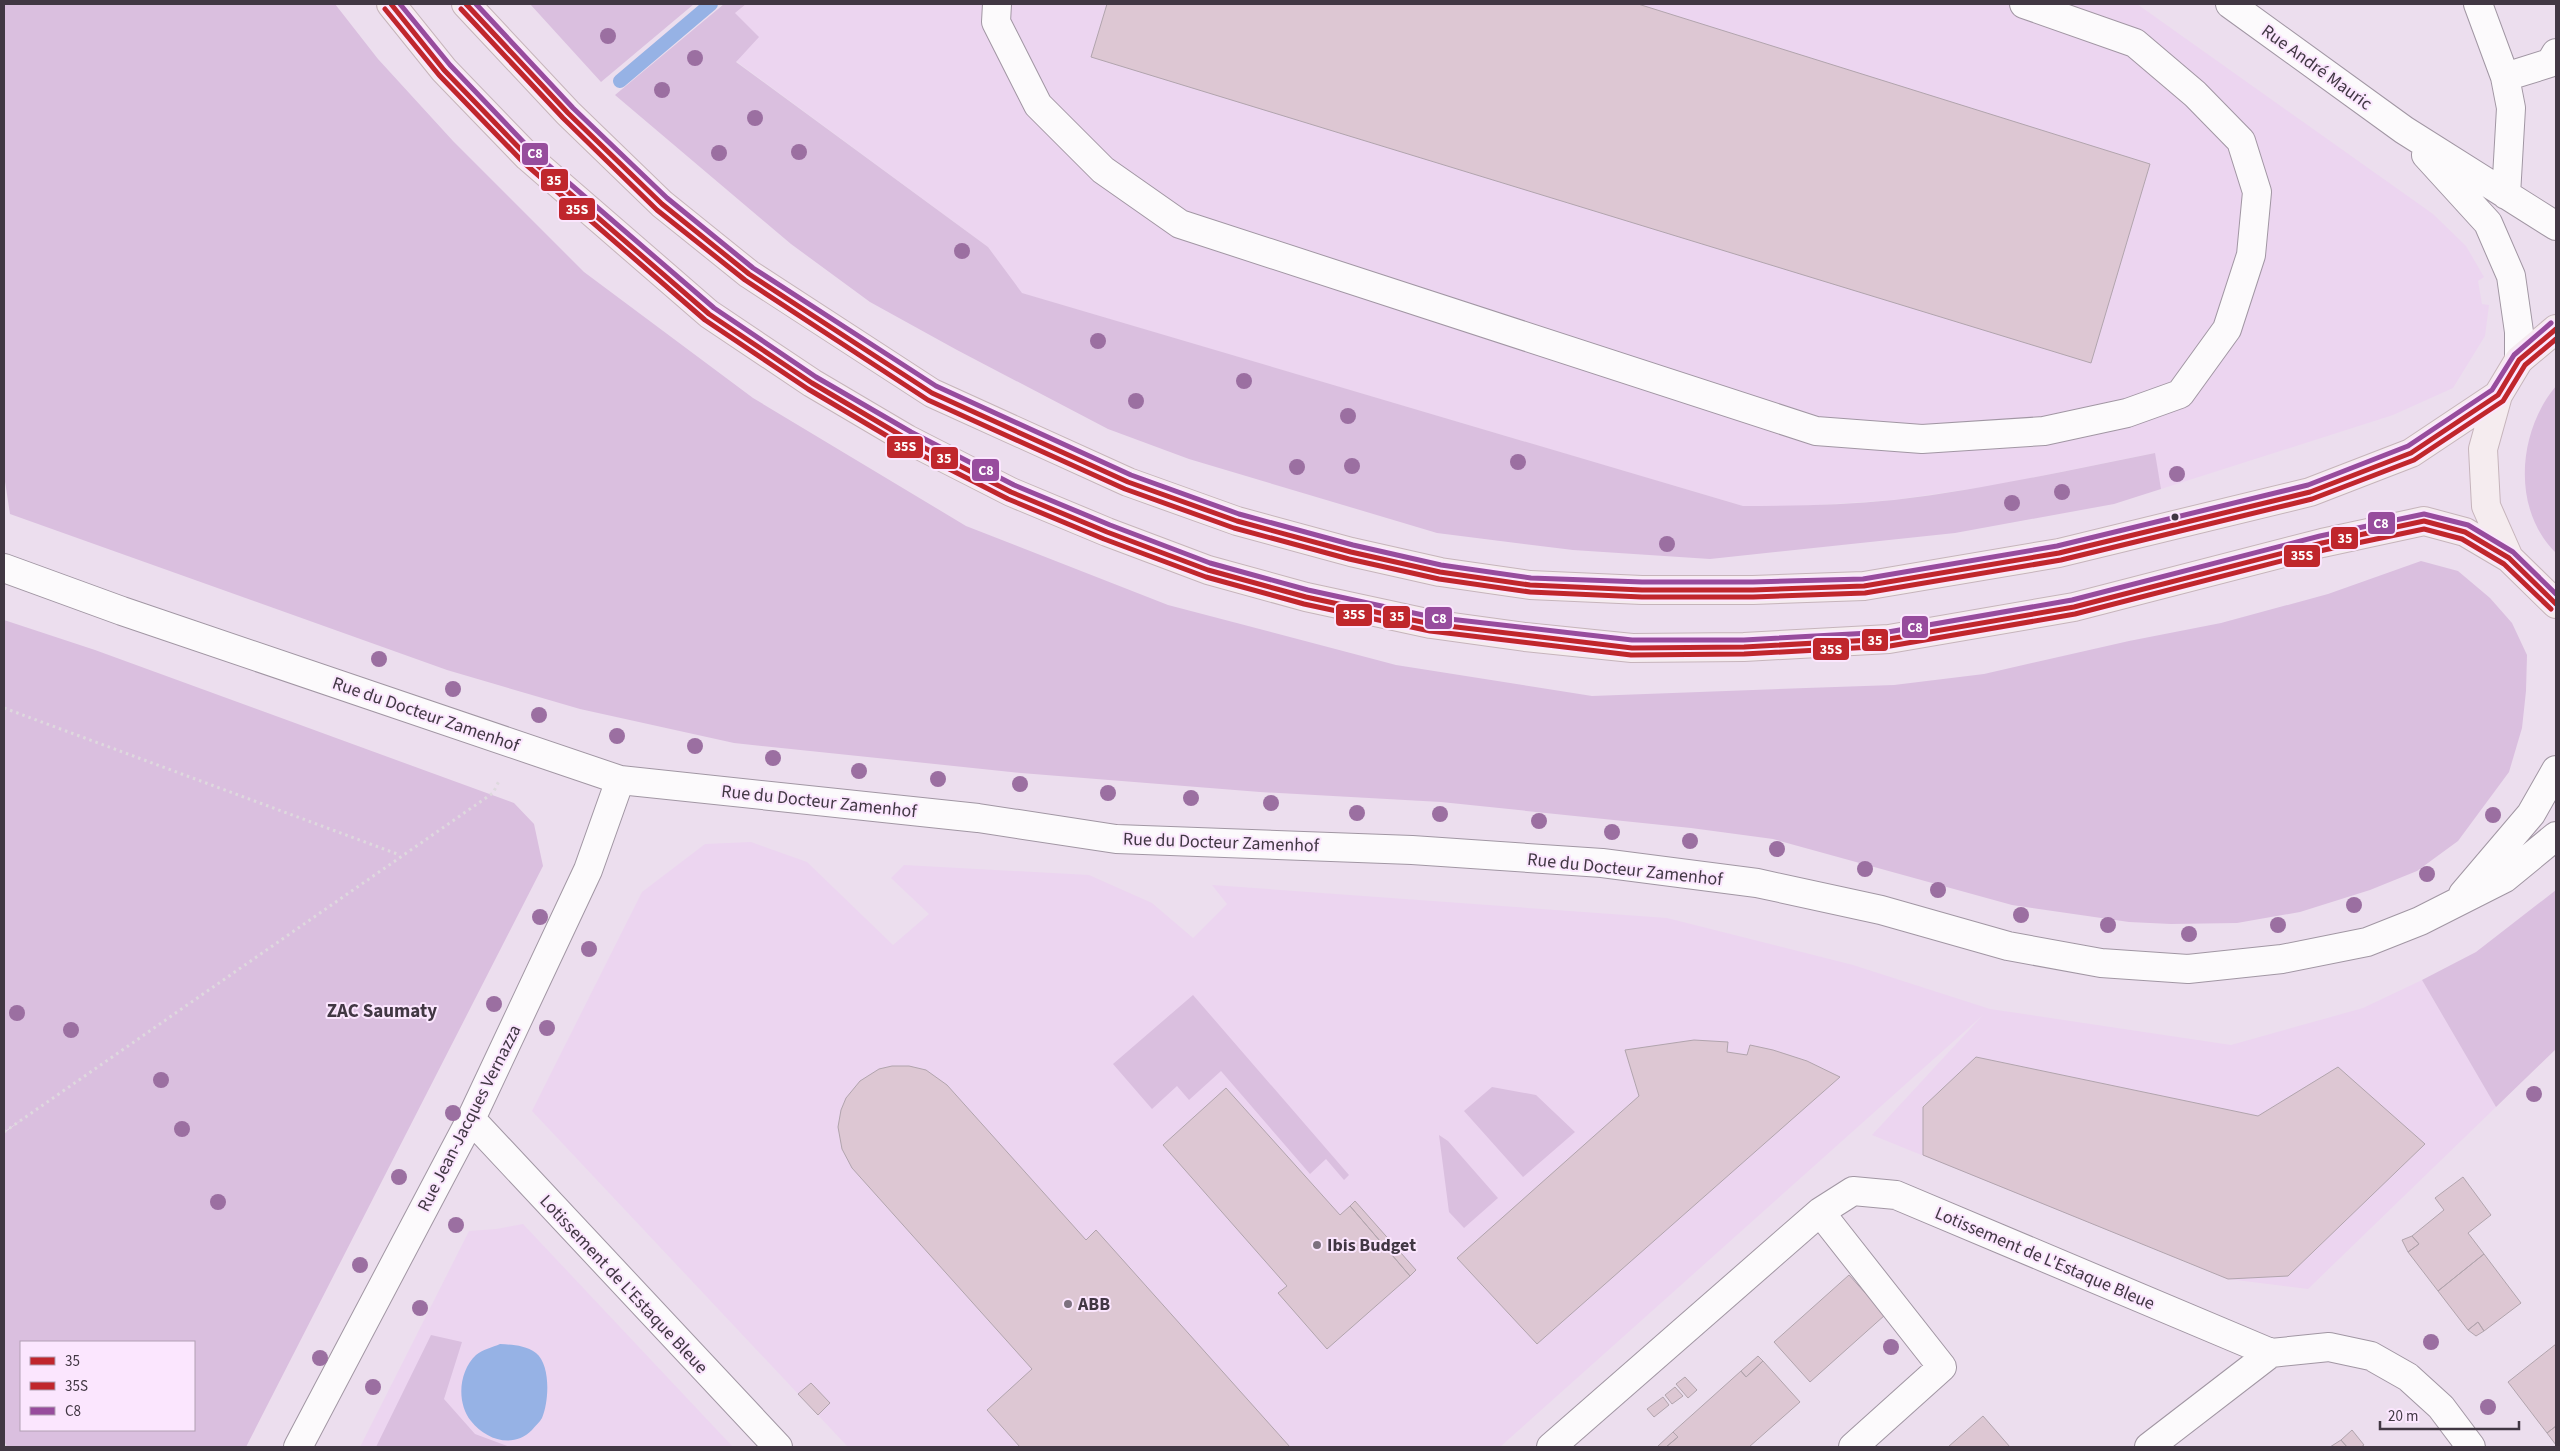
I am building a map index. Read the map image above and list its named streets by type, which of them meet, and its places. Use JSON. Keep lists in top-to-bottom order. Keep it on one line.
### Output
{"streets":{"street":["Rue André Mauric","Rue du Docteur Zamenhof","Rue Jean-Jacques Vernazza","Lotissement de L'Estaque Bleue"]},"crossings":[["Rue du Docteur Zamenhof","Rue Jean-Jacques Vernazza"],["Rue Jean-Jacques Vernazza","Lotissement de L'Estaque Bleue"]],"districts":["ZAC Saumaty"],"places":["Ibis Budget","ABB"],"lines":["transit line 35","transit line C8","transit line 35S"],"legend":["35","35S","C8"],"scale_bar":"20 m"}
